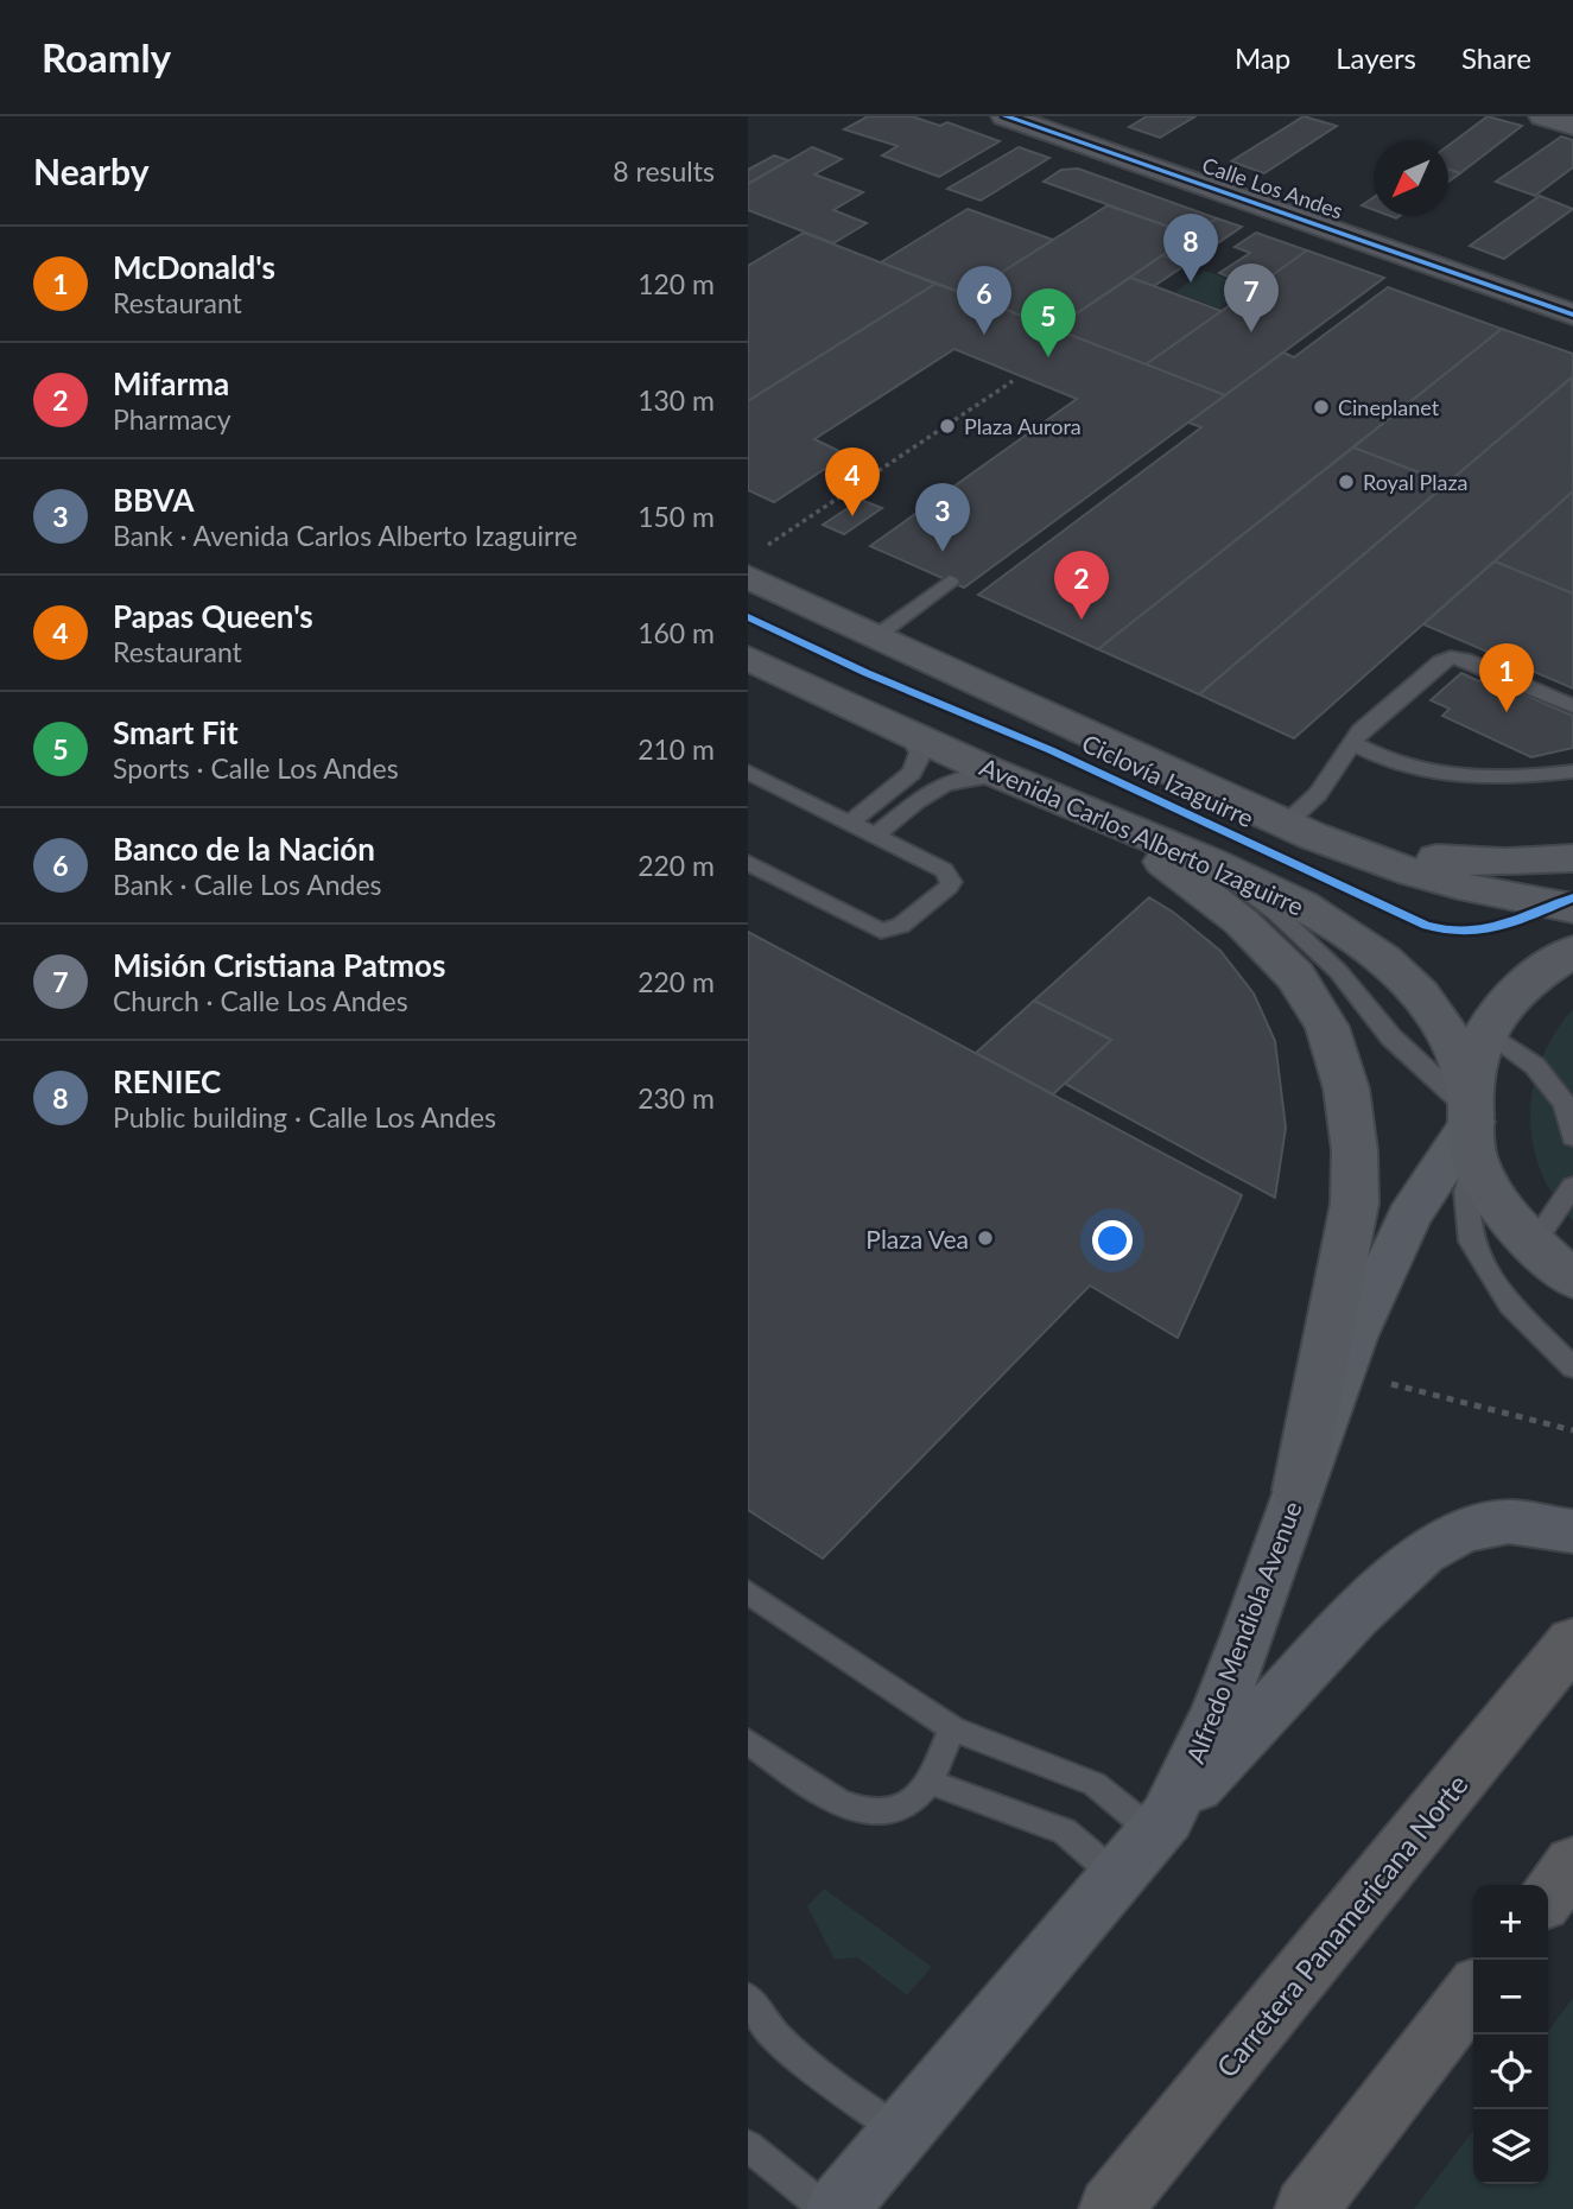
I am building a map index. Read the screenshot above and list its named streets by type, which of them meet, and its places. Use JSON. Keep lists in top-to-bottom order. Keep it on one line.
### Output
{"streets":{"highway":["Carretera Panamericana Norte"],"main road":["Avenida Carlos Alberto Izaguirre","Alfredo Mendiola Avenue"],"street":["Calle Los Andes"],"cycle path":["Ciclovía Izaguirre"]},"crossings":[["Avenida Carlos Alberto Izaguirre","Alfredo Mendiola Avenue"]],"places":["Cineplanet","Plaza Aurora","Royal Plaza","Plaza Vea"],"north":"bottom left","page":{"header":"Roamly","nav":["Map","Layers","Share"],"heading":["Nearby","8 results"],"pins":["8","7","6","5","4","3","2","1"],"list":[{"mark":"1","name":"McDonald's","note":"Restaurant","value":"120 m"},{"mark":"2","name":"Mifarma","note":"Pharmacy","value":"130 m"},{"mark":"3","name":"BBVA","note":"Bank · Avenida Carlos Alberto Izaguirre","value":"150 m"},{"mark":"4","name":"Papas Queen's","note":"Restaurant","value":"160 m"},{"mark":"5","name":"Smart Fit","note":"Sports · Calle Los Andes","value":"210 m"},{"mark":"6","name":"Banco de la Nación","note":"Bank · Calle Los Andes","value":"220 m"},{"mark":"7","name":"Misión Cristiana Patmos","note":"Church · Calle Los Andes","value":"220 m"},{"mark":"8","name":"RENIEC","note":"Public building · Calle Los Andes","value":"230 m"}],"map_buttons":["+","−"]}}
